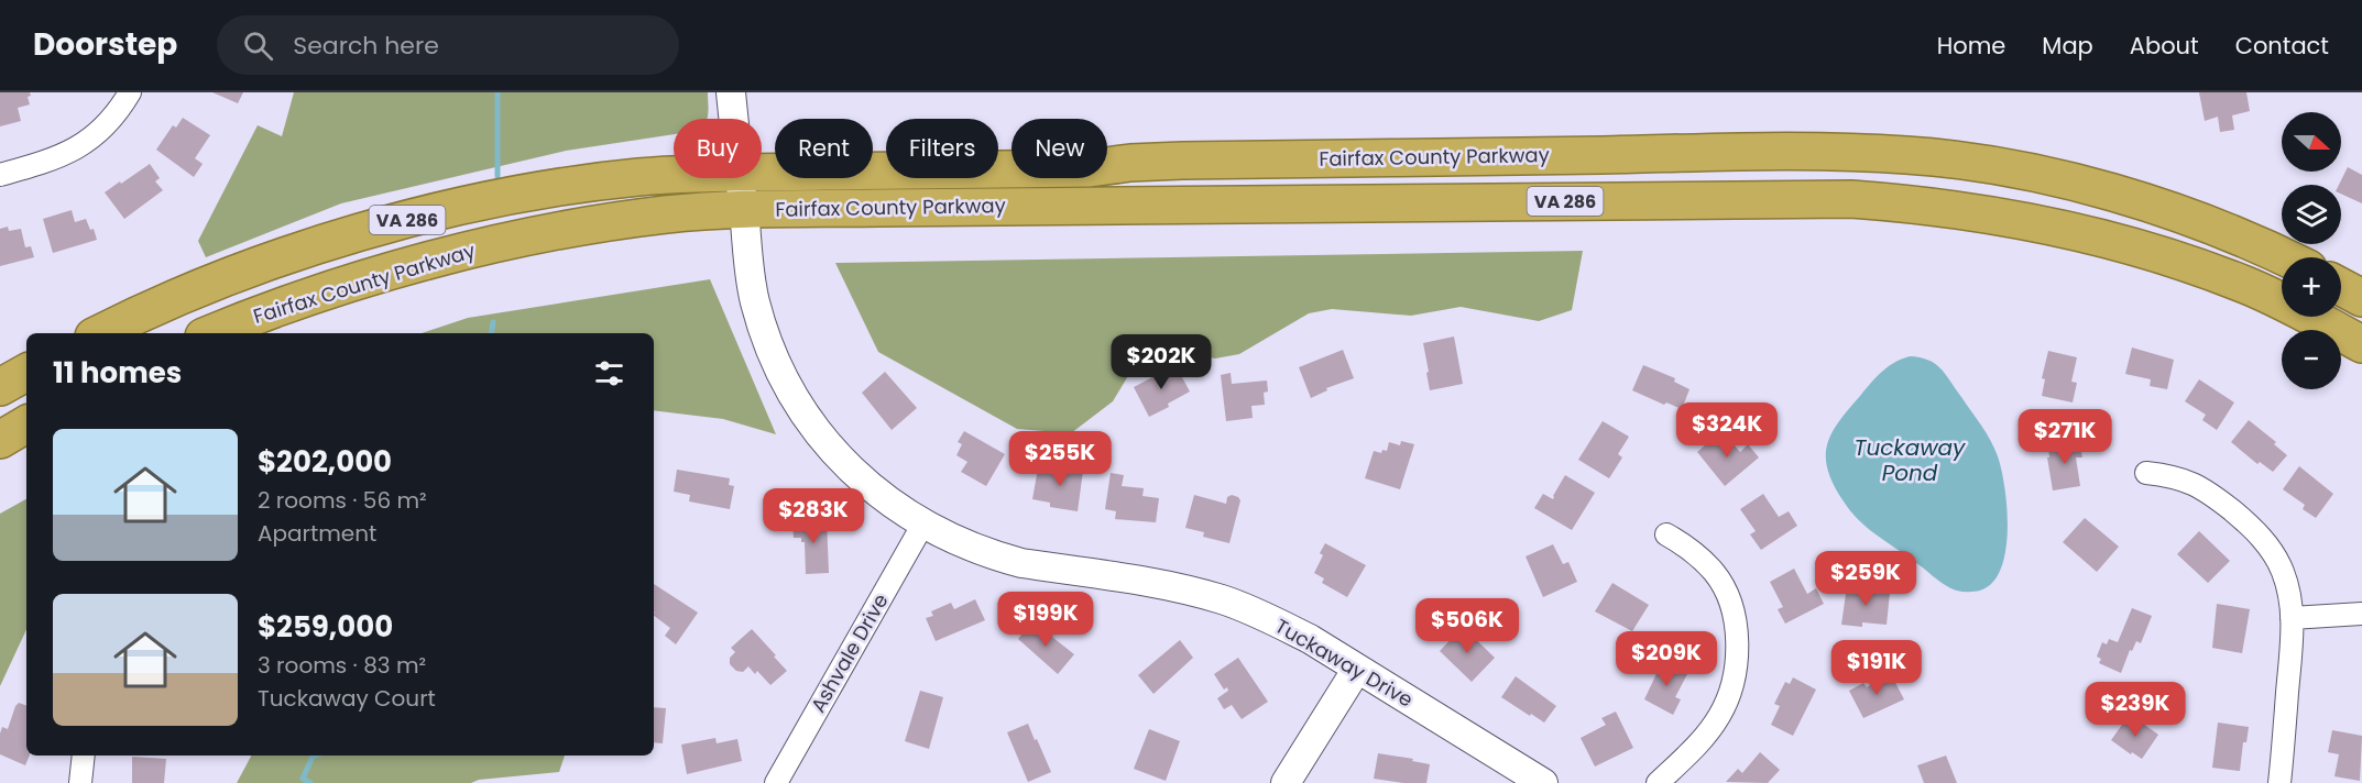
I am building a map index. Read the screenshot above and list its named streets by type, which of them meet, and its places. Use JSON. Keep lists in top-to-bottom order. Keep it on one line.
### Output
{"streets":{"highway":["Fairfax County Parkway","VA 286"],"street":["Ashvale Drive","Tuckaway Drive"]},"crossings":[["Fairfax County Parkway","Tuckaway Drive"],["Ashvale Drive","Tuckaway Drive"]],"water":["Tuckaway Pond"],"north":"right","page":{"header":"Doorstep","search":"Search here","nav":["Home","Map","About","Contact"],"map_buttons":["+","−"],"chip":["Buy","Rent","Filters","New"],"heading":"11 homes","price":["$202K","$324K","$271K","$255K","$283K","$259K","$199K","$506K","$209K","$191K","$239K"],"list":[{"name":"$202,000","note":"2 rooms · 56 m² · Apartment"},{"name":"$259,000","note":"3 rooms · 83 m² · Tuckaway Court"}]}}
